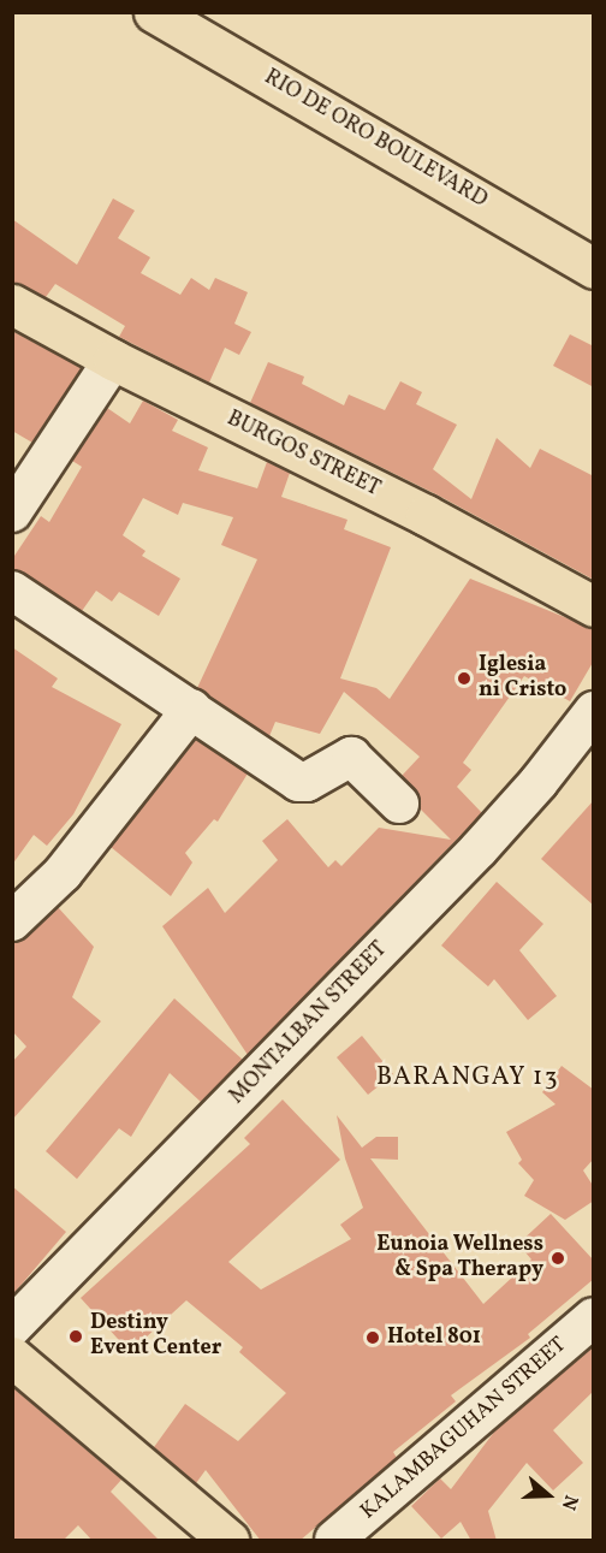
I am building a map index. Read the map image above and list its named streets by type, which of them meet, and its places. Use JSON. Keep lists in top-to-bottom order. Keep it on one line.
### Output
{"streets":{"main road":["RIO DE ORO BOULEVARD","BURGOS STREET"],"street":["MONTALBAN STREET","KALAMBAGUHAN STREET"]},"districts":["BARANGAY 13"],"places":["Iglesia ni Cristo","Eunoia Wellness & Spa Therapy","Destiny Event Center","Hotel 801"],"north":"right"}
